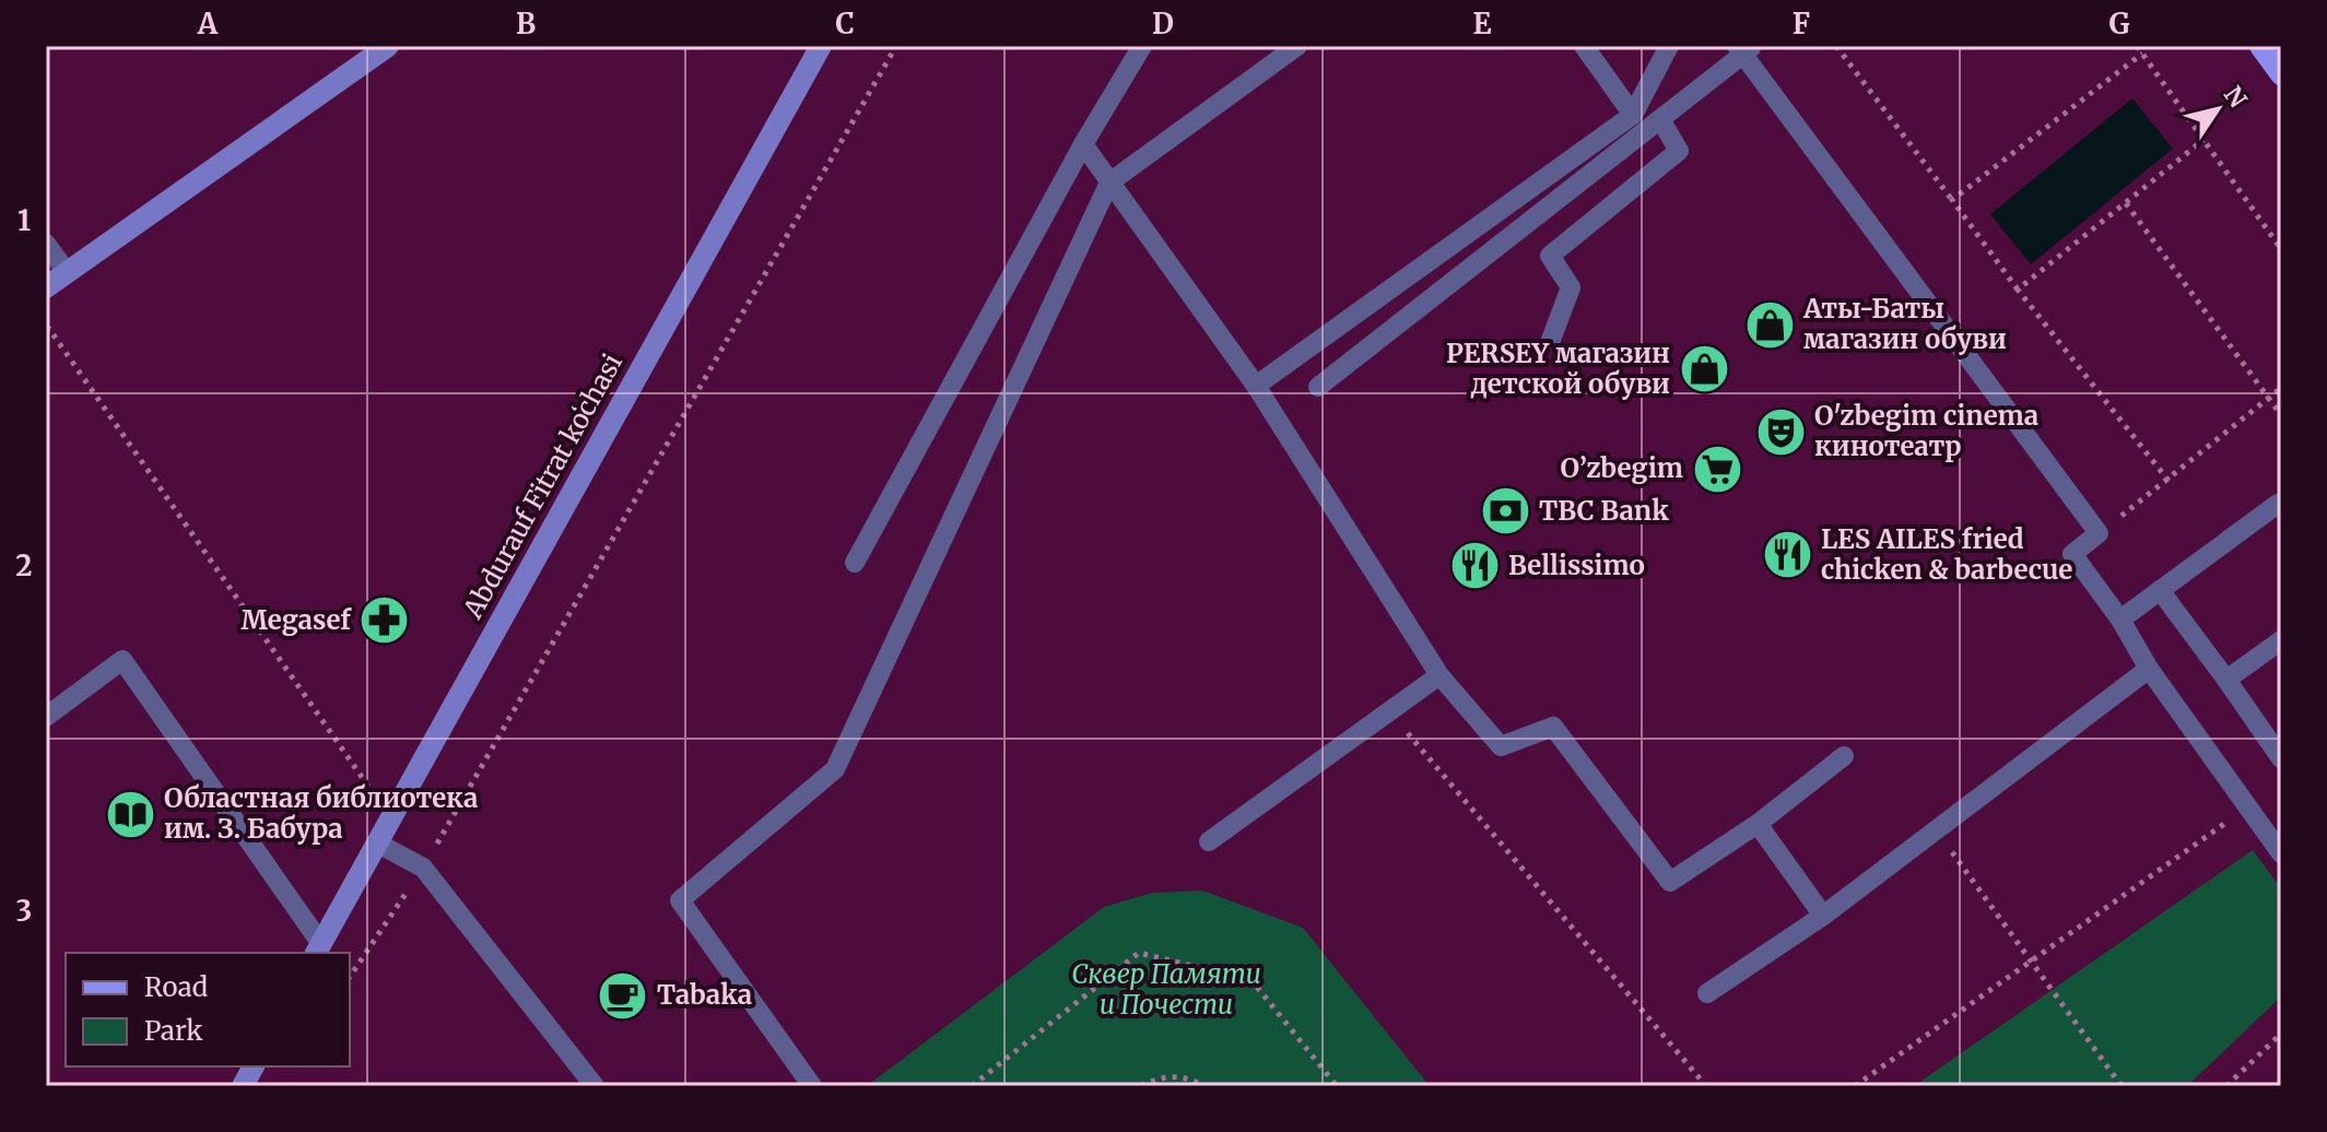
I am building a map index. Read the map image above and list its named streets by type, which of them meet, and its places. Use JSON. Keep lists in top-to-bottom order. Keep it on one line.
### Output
{"streets":{"main road":["Abdurauf Fitrat koʻchasi"]},"parks":["Сквер Памяти и Почести"],"places":{"shop":["Аты-Баты магазин обуви","PERSEY магазин детской обуви"],"theatre":["O'zbegim cinema кинотеатр"],"supermarket":["O’zbegim"],"bank":["TBC Bank"],"restaurant":["LES AILES fried chicken & barbecue","Bellissimo"],"pharmacy":["Megasef"],"library":["Областная библиотека им. З. Бабура"],"cafe":["Tabaka"]},"legend":["Road","Park"],"north":"top right","grid":{"columns":["A","B","C","D","E","F","G"],"rows":["1","2","3"]}}
